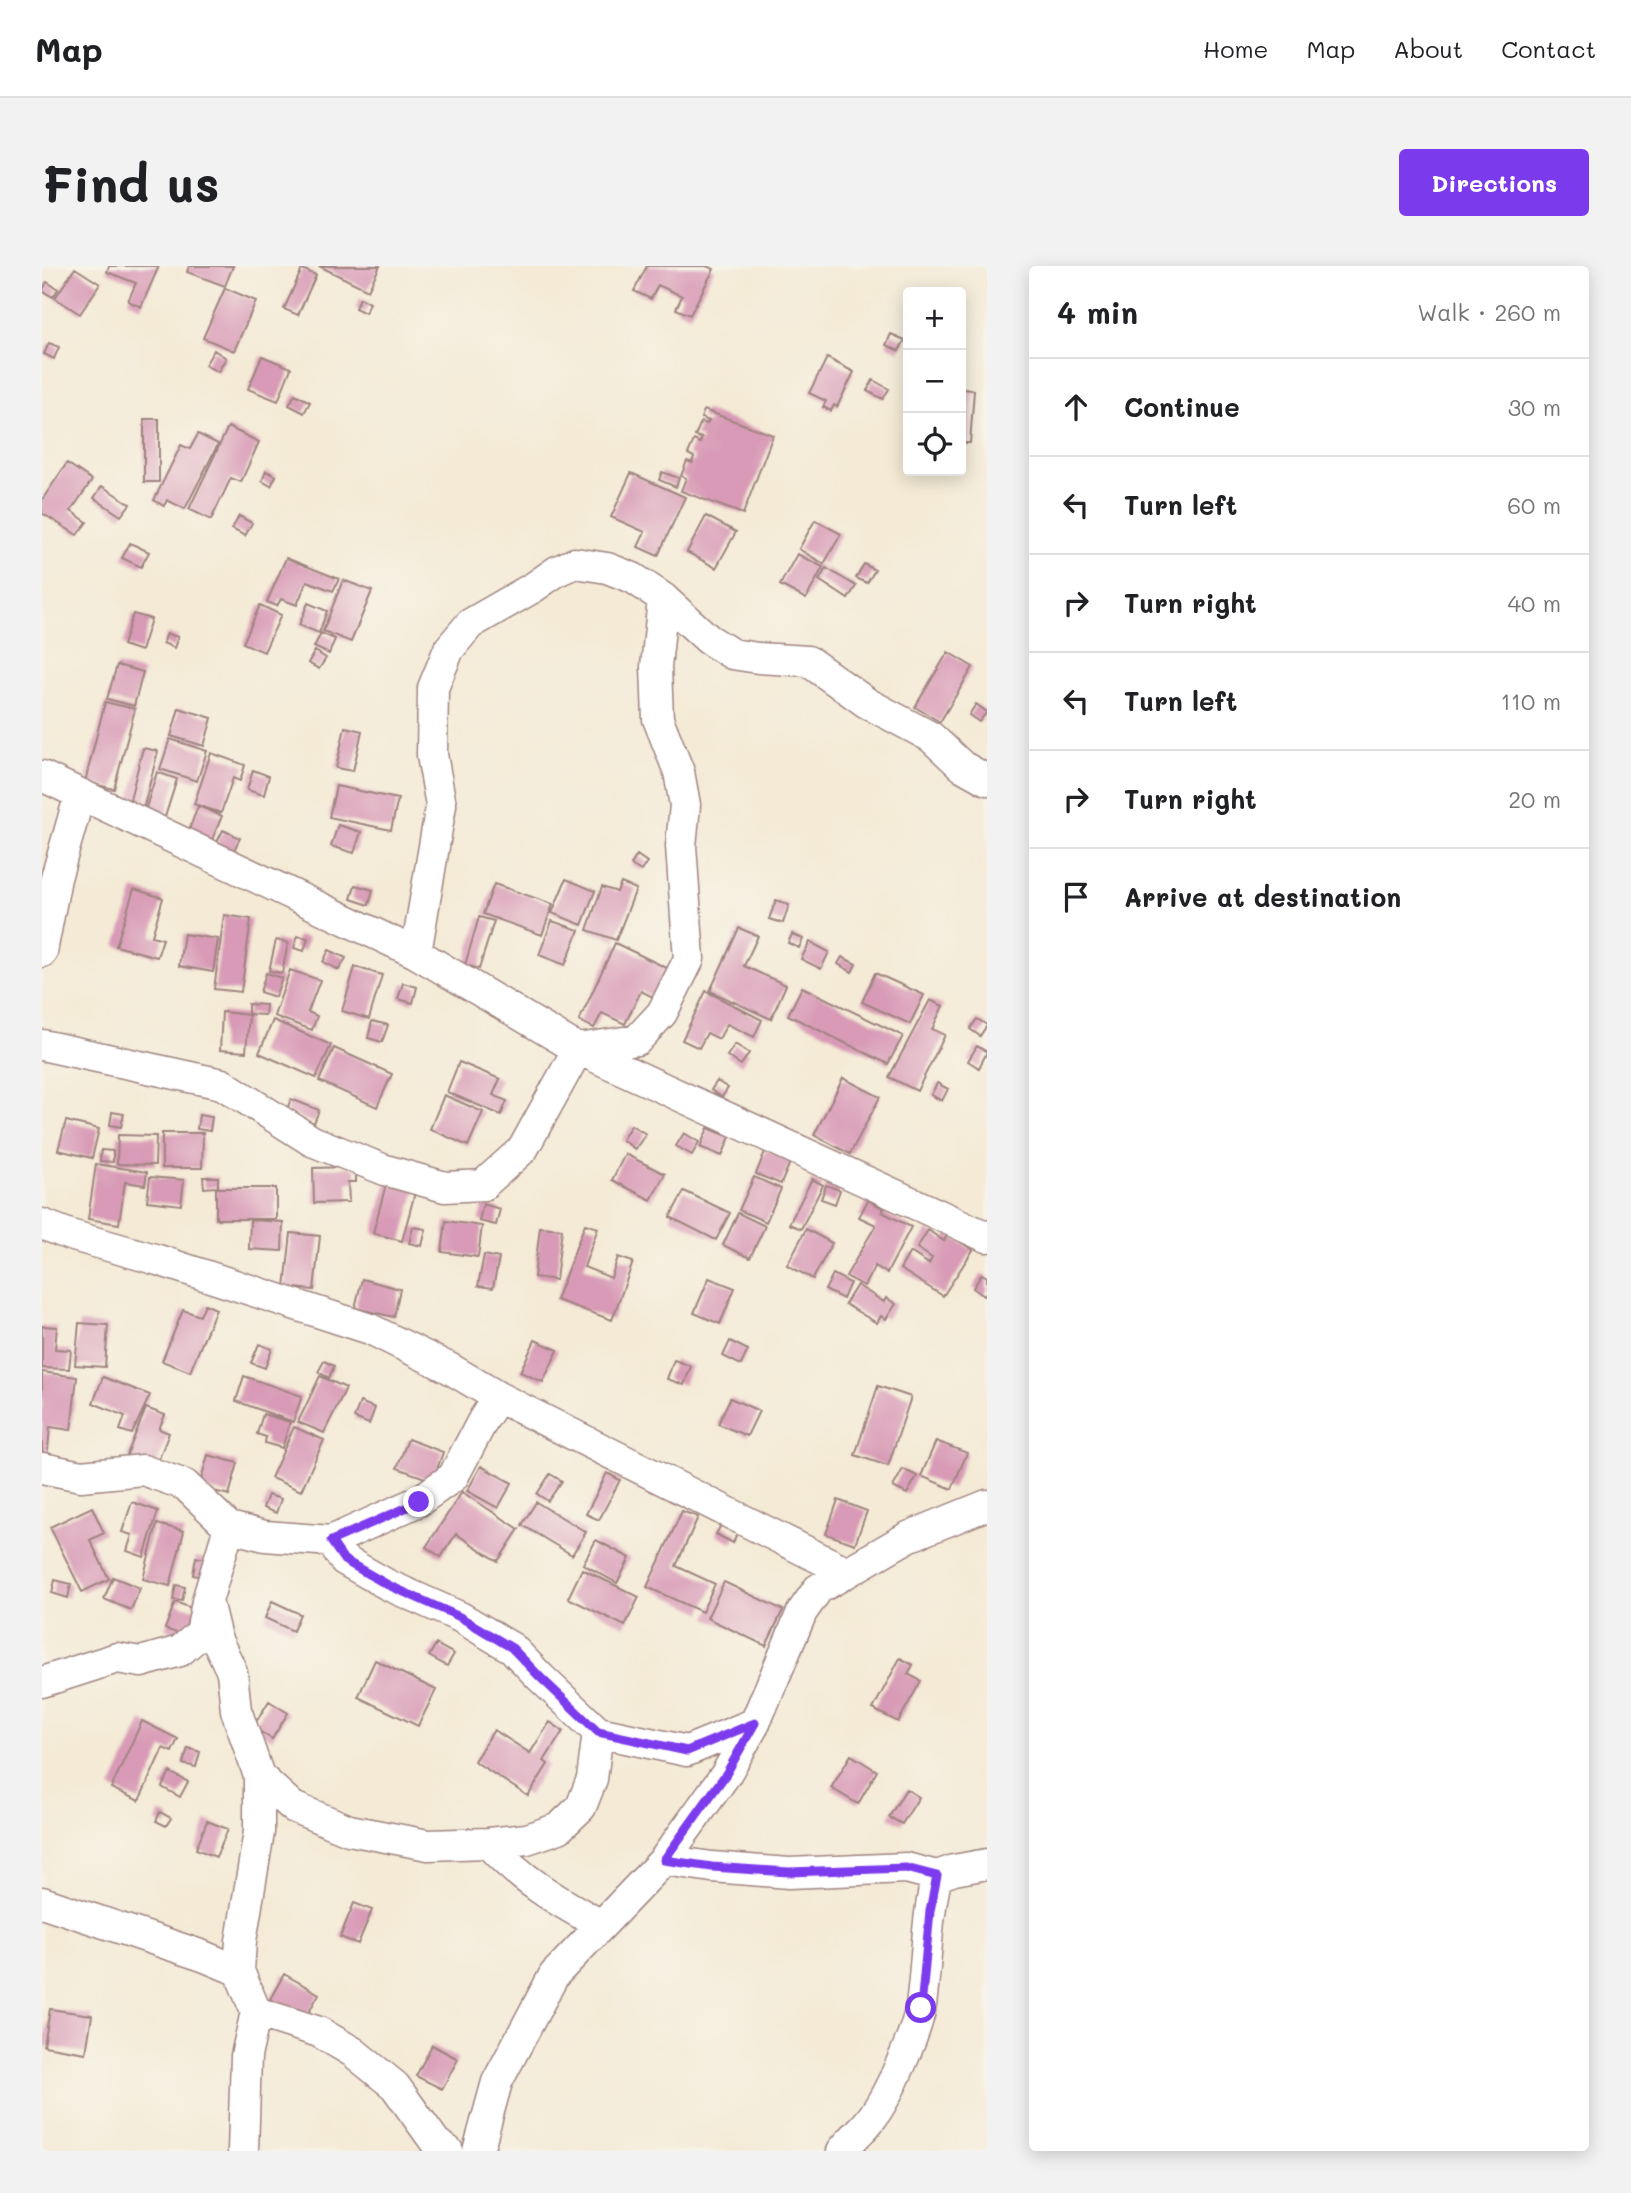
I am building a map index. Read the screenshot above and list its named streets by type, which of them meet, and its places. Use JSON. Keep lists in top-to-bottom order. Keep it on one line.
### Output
{"page":{"header":"Map","nav":["Home","Map","About","Contact"],"buttons":"Directions","title":"Find us","heading":["4 min","Walk · 260 m"],"map_buttons":["+","−"],"list":[["Continue","30 m"],["Turn left","60 m"],["Turn right","40 m"],["Turn left","110 m"],["Turn right","20 m"],"Arrive at destination"]}}
